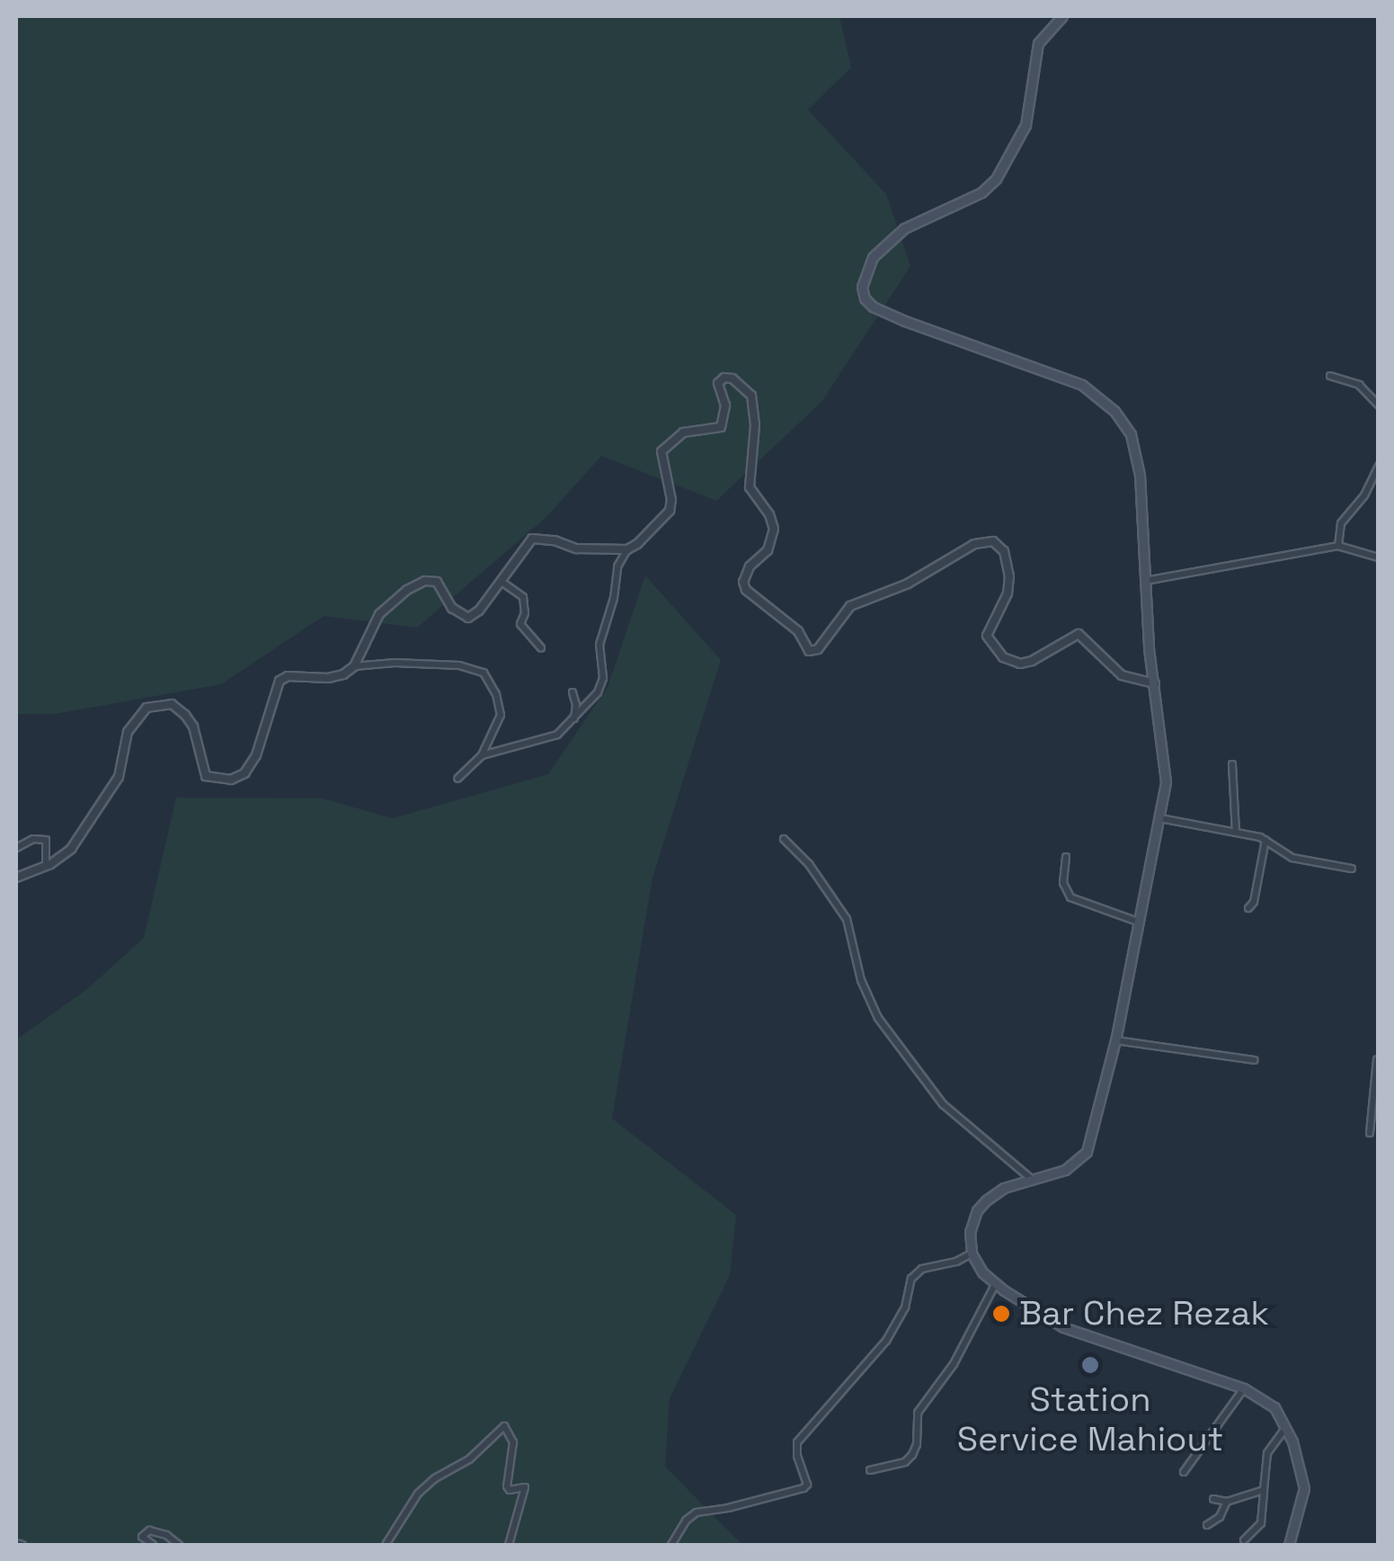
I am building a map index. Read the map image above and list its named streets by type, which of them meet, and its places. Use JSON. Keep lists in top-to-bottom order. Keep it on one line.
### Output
{"places":["Bar Chez Rezak","Station Service Mahiout"]}
